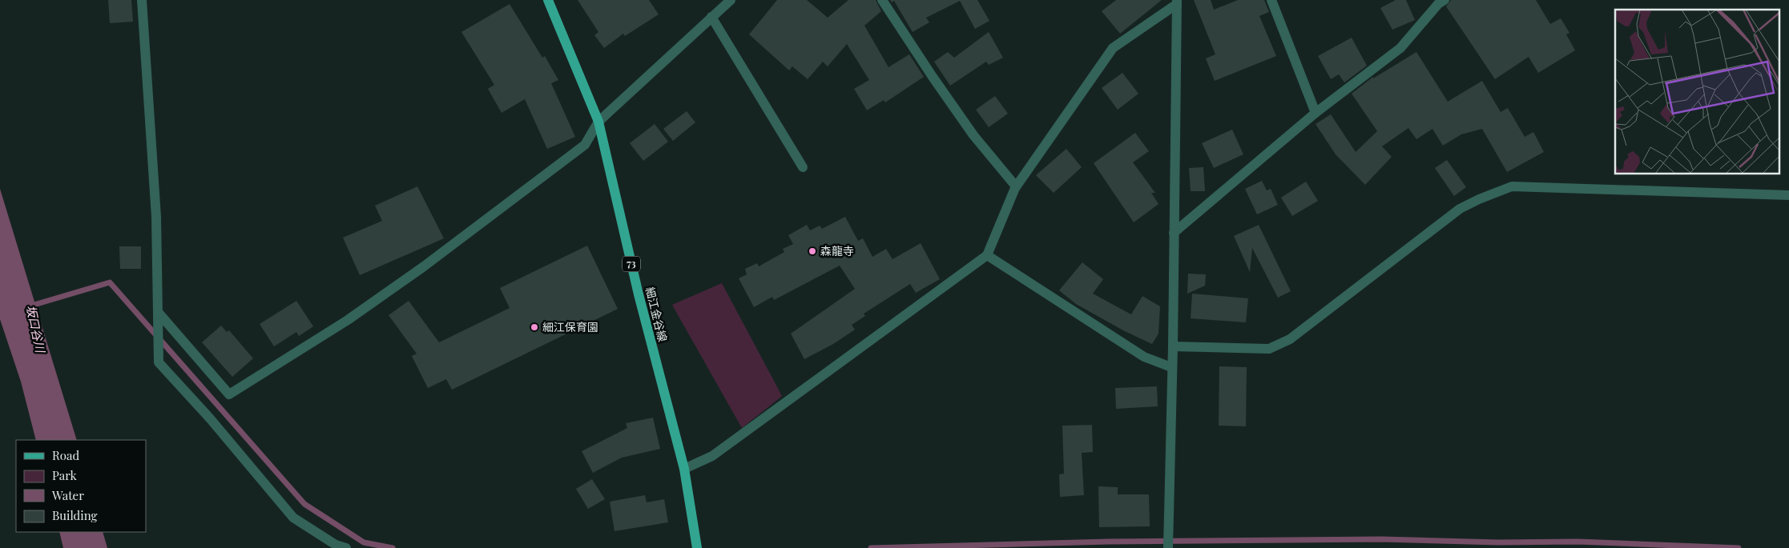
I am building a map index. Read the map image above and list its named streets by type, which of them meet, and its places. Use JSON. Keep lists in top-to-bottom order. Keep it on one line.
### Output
{"streets":{"main road":["73","細江金谷線"]},"water":["坂口谷川"],"places":["森龍寺","細江保育園"],"legend":["Road","Park","Water","Building"]}
